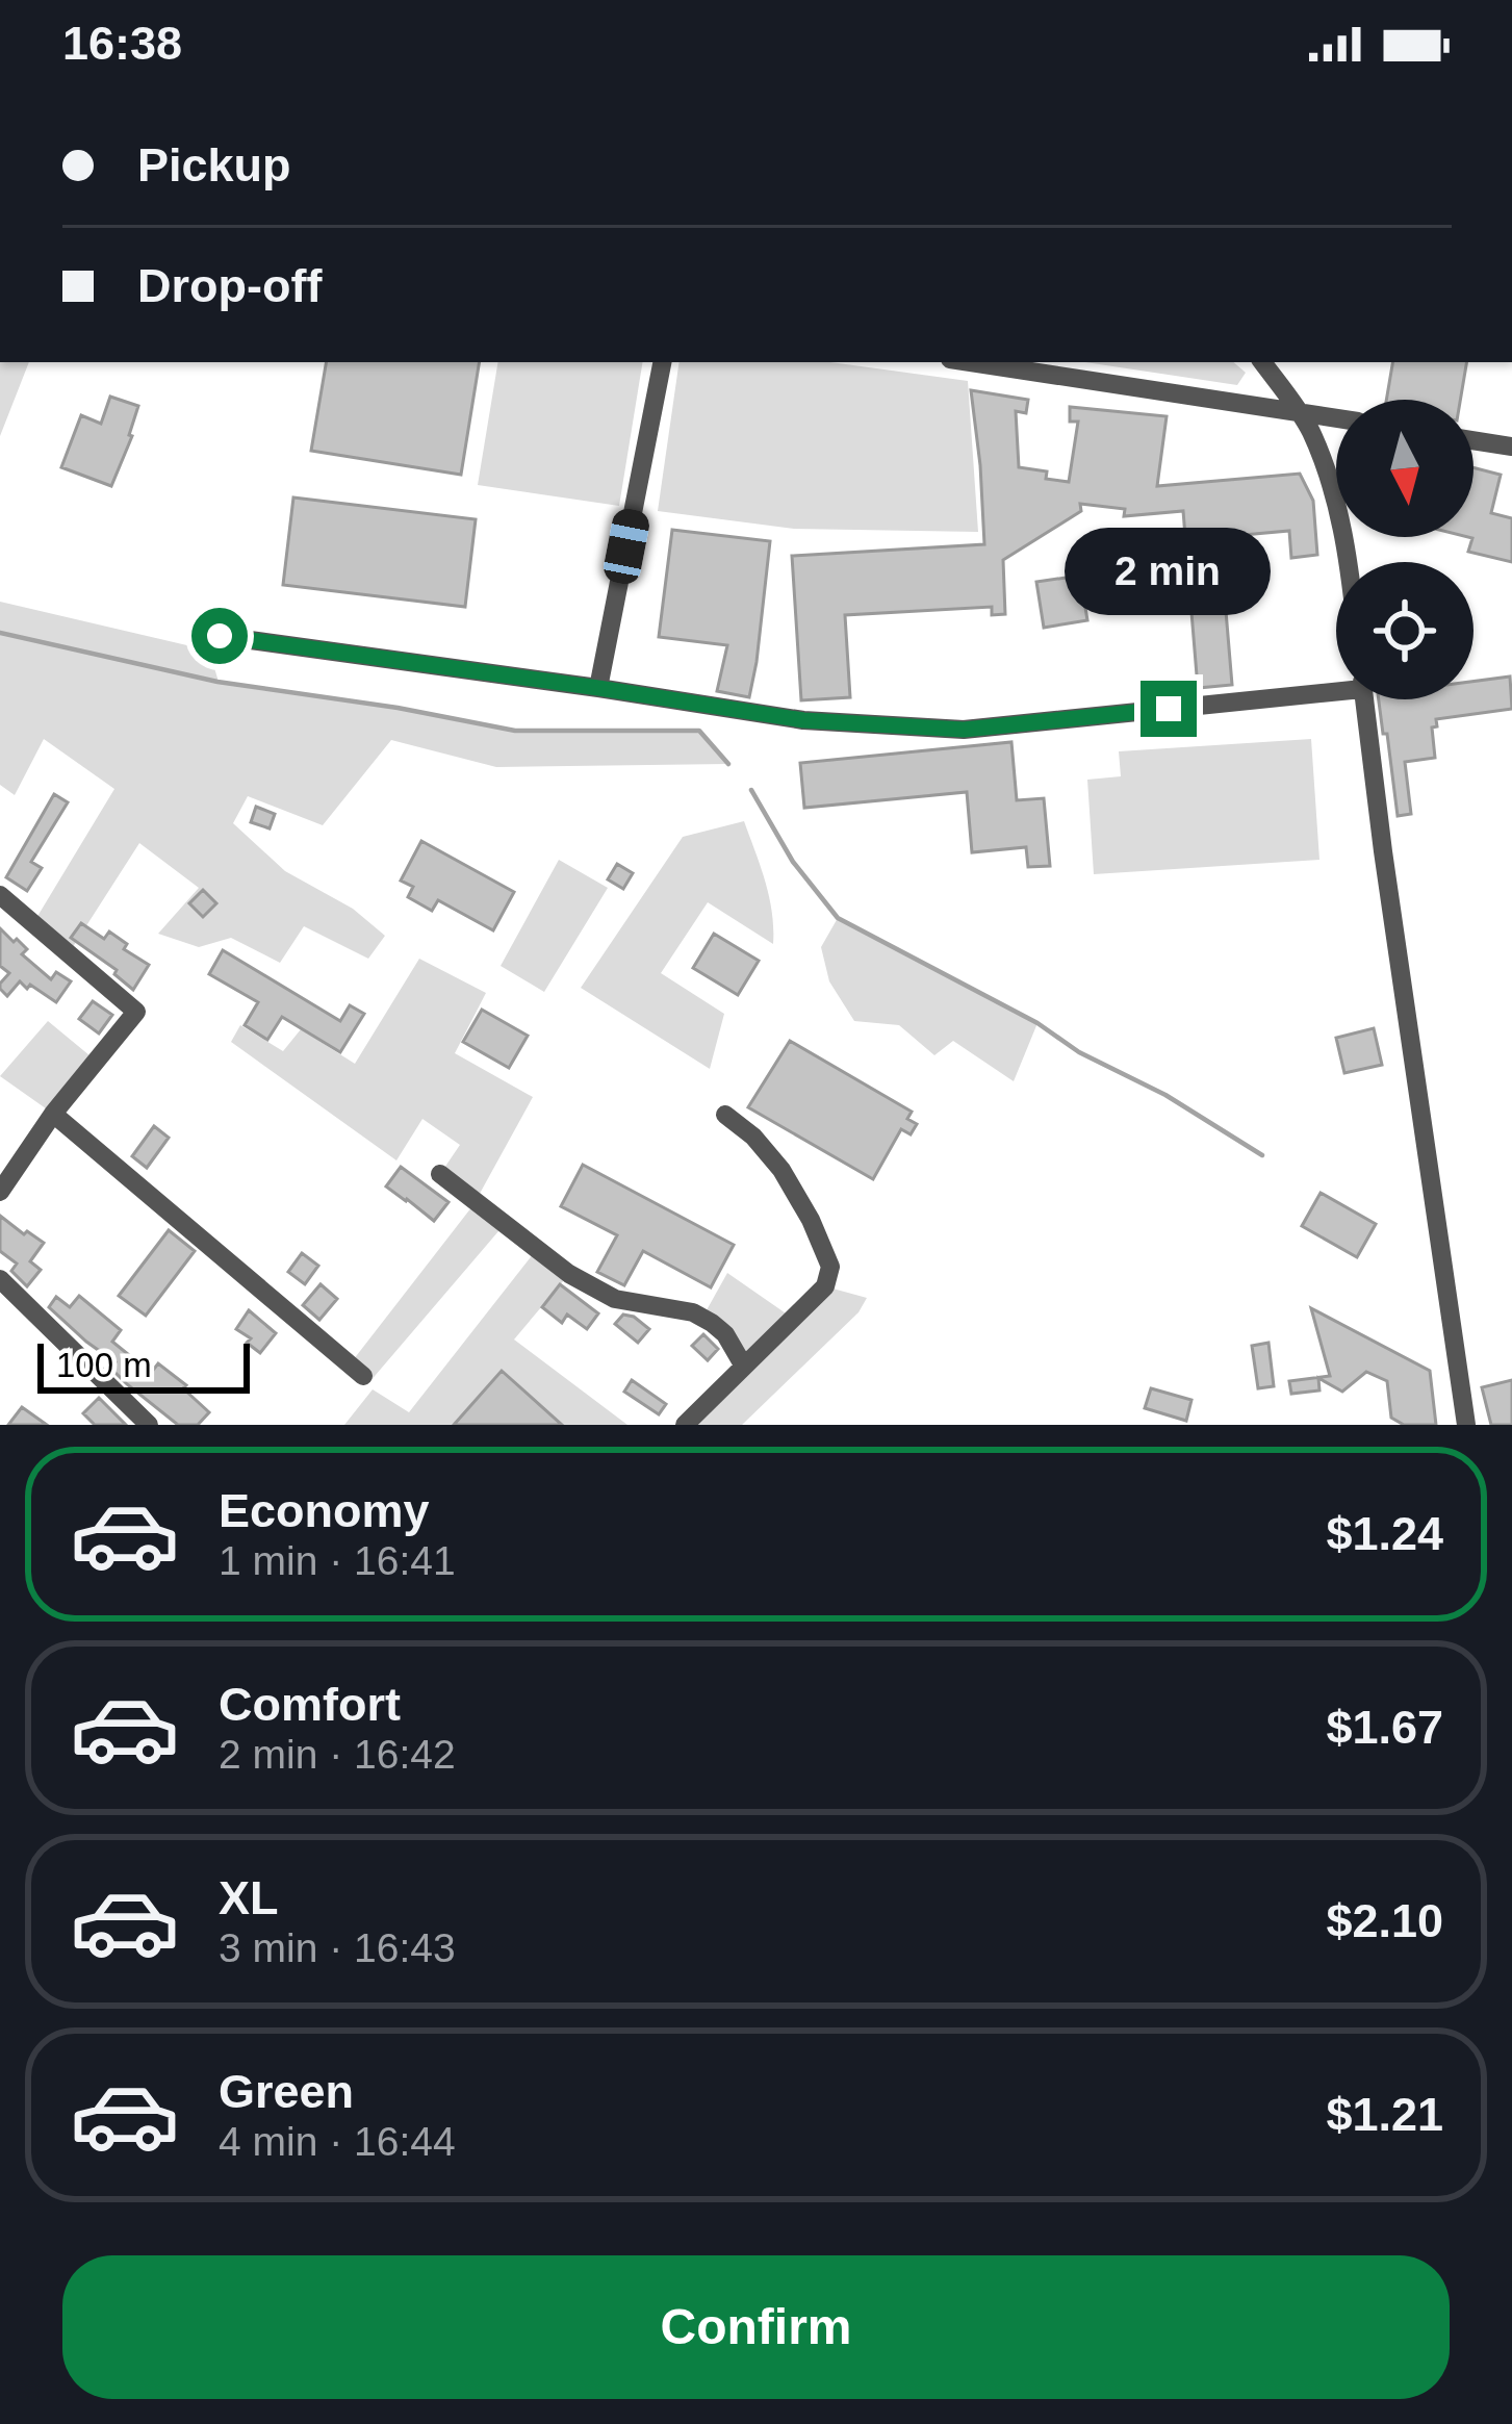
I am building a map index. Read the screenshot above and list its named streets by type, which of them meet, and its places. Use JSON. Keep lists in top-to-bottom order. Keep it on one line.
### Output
{"scale_bar":"100 m","north":"bottom","page":{"status":"16:38","banner":["Pickup","Drop-off"],"bubble":"2 min","scale":"100 m","list":[{"name":"Economy","note":"1 min · 16:41","value":"$1.24"},{"name":"Comfort","note":"2 min · 16:42","value":"$1.67"},{"name":"XL","note":"3 min · 16:43","value":"$2.10"},{"name":"Green","note":"4 min · 16:44","value":"$1.21"}],"buttons":"Confirm"}}
